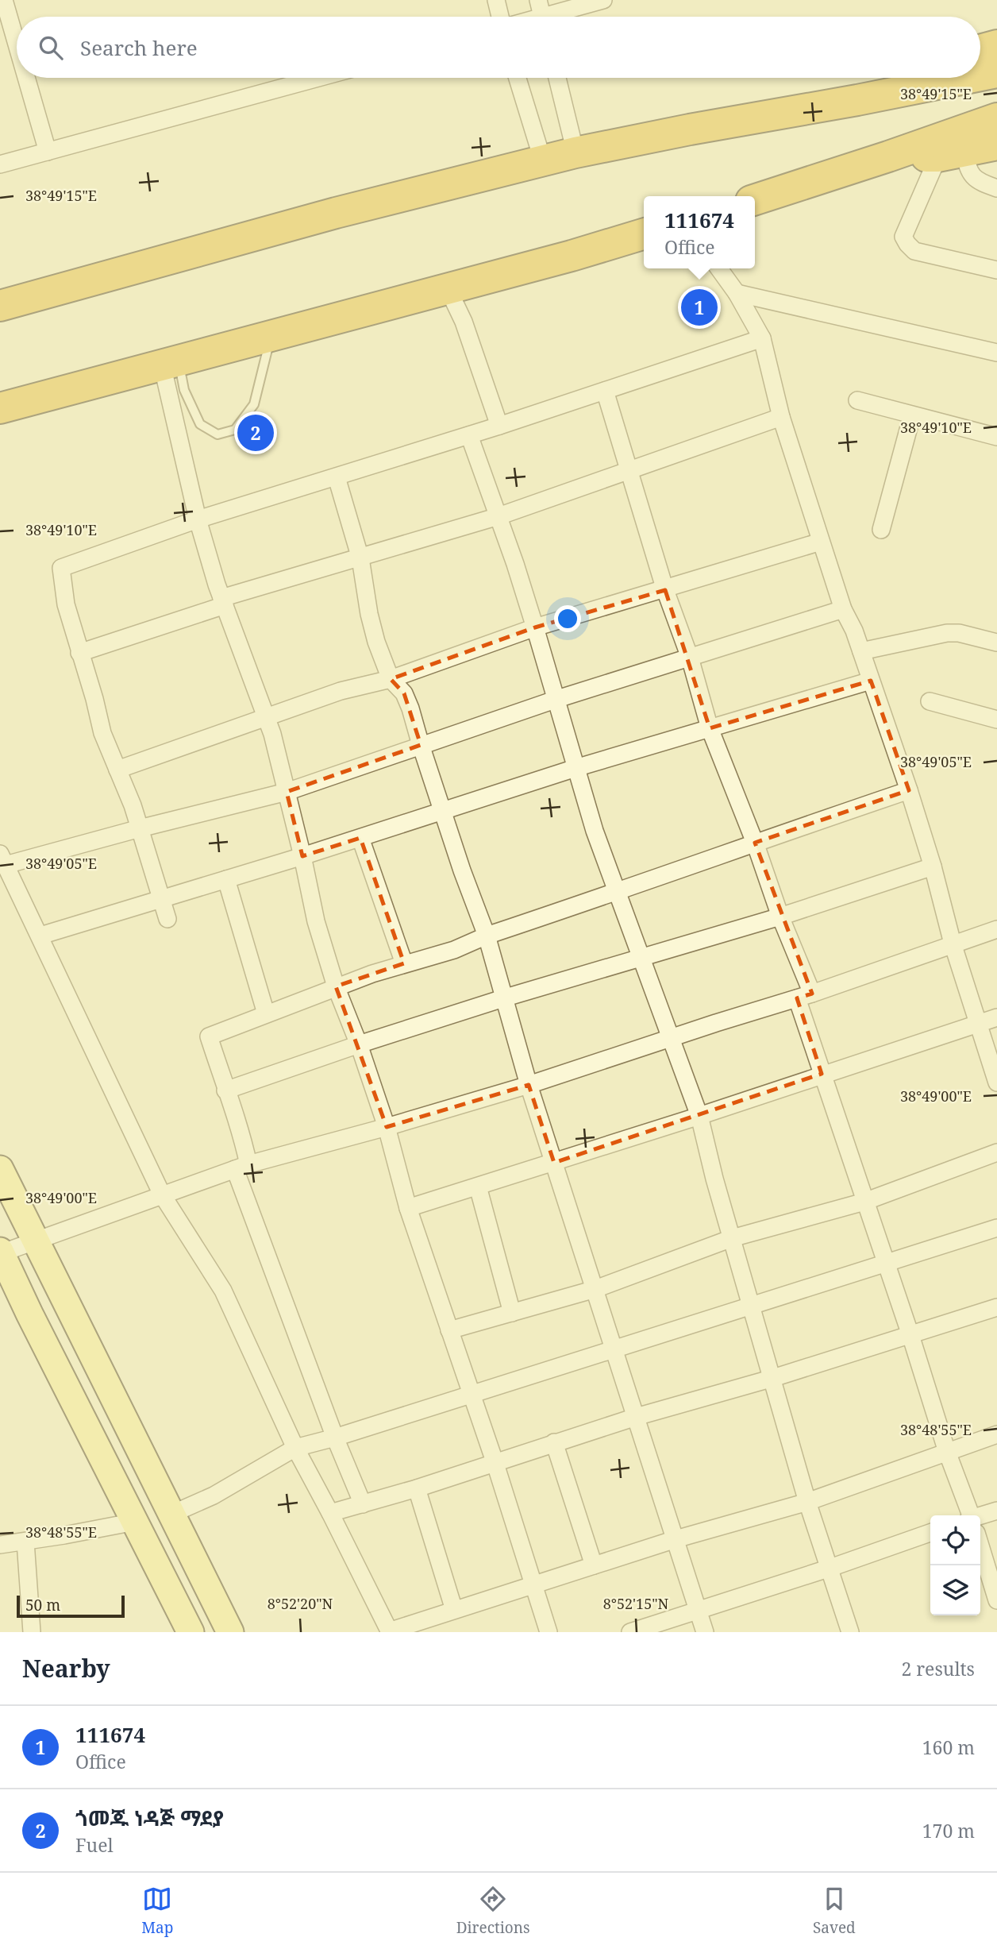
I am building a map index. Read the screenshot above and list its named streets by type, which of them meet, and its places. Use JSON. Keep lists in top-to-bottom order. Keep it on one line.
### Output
{"scale_bar":"50 m","page":{"search":"Search here","popup":["111674","Office"],"pins":["1","2"],"scale":"50 m","heading":["Nearby","2 results"],"list":[{"mark":"1","name":"111674","note":"Office","value":"160 m"},{"mark":"2","name":"ጎመጁ ነዳጅ ማደያ","note":"Fuel","value":"170 m"}],"nav":["Map","Directions","Saved"]},"coordinates":["38°49'15\"E","38°49'10\"E","38°49'05\"E","38°49'00\"E","38°48'55\"E","8°52'20\"N","8°52'15\"N"]}
